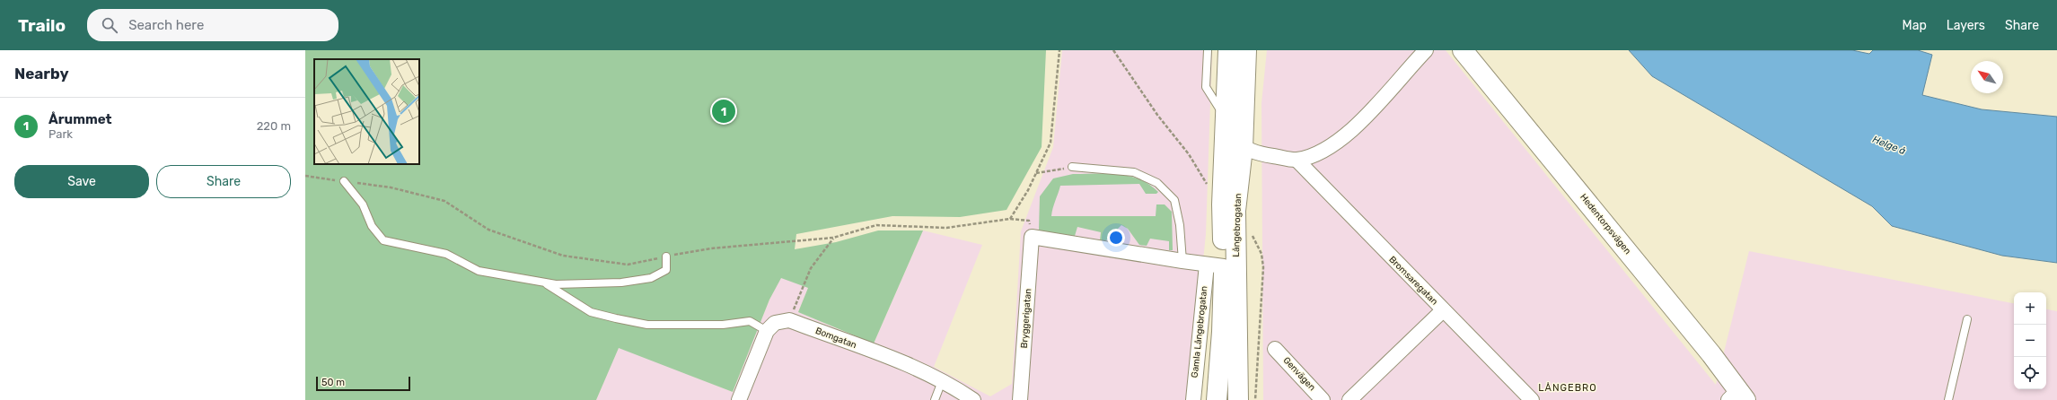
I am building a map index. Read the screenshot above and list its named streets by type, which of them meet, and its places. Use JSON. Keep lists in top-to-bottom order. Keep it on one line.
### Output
{"streets":{"main road":["Hedentorpsvägen","Långebrogatan"],"street":["Bromsaregatan","Bryggerigatan","Gamla Långebrogatan","Bomgatan","Genvägen"]},"crossings":[["Långebrogatan","Gamla Långebrogatan"]],"districts":["LÅNGEBRO"],"water":["Helge å"],"scale_bar":"50 m","north":"top left","page":{"header":"Trailo","search":"Search here","nav":["Map","Layers","Share"],"heading":"Nearby","list":[{"mark":"1","name":"Årummet","note":"Park","value":"220 m"}],"pins":"1","buttons":["Save","Share"],"map_buttons":["+","−"],"scale":"50 m"}}
